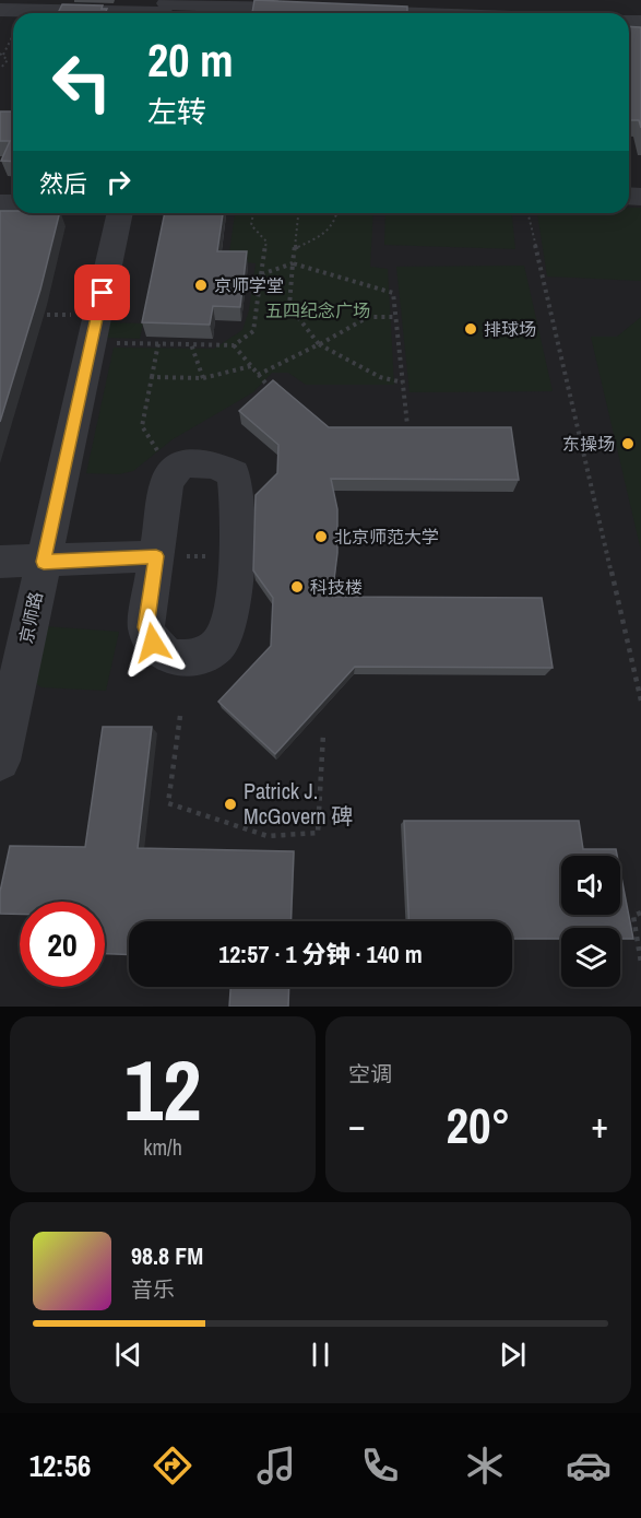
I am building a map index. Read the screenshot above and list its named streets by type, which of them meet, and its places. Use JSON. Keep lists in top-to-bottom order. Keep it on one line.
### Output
{"streets":{"street":["京师路"]},"parks":["五四纪念广场"],"places":["京师学堂","排球场","东操场","北京师范大学","科技楼","Patrick J. McGovern 碑"],"page":{"turn":["20 m","左转"],"then":"然后","limit":"20","trip":"12:57 · 1 分钟 · 140 m","tile":[["12","km/h"],"空调"],"heat":["−","20°","+"],"song":["98.8 FM","音乐"],"tabs":"12:56"}}
